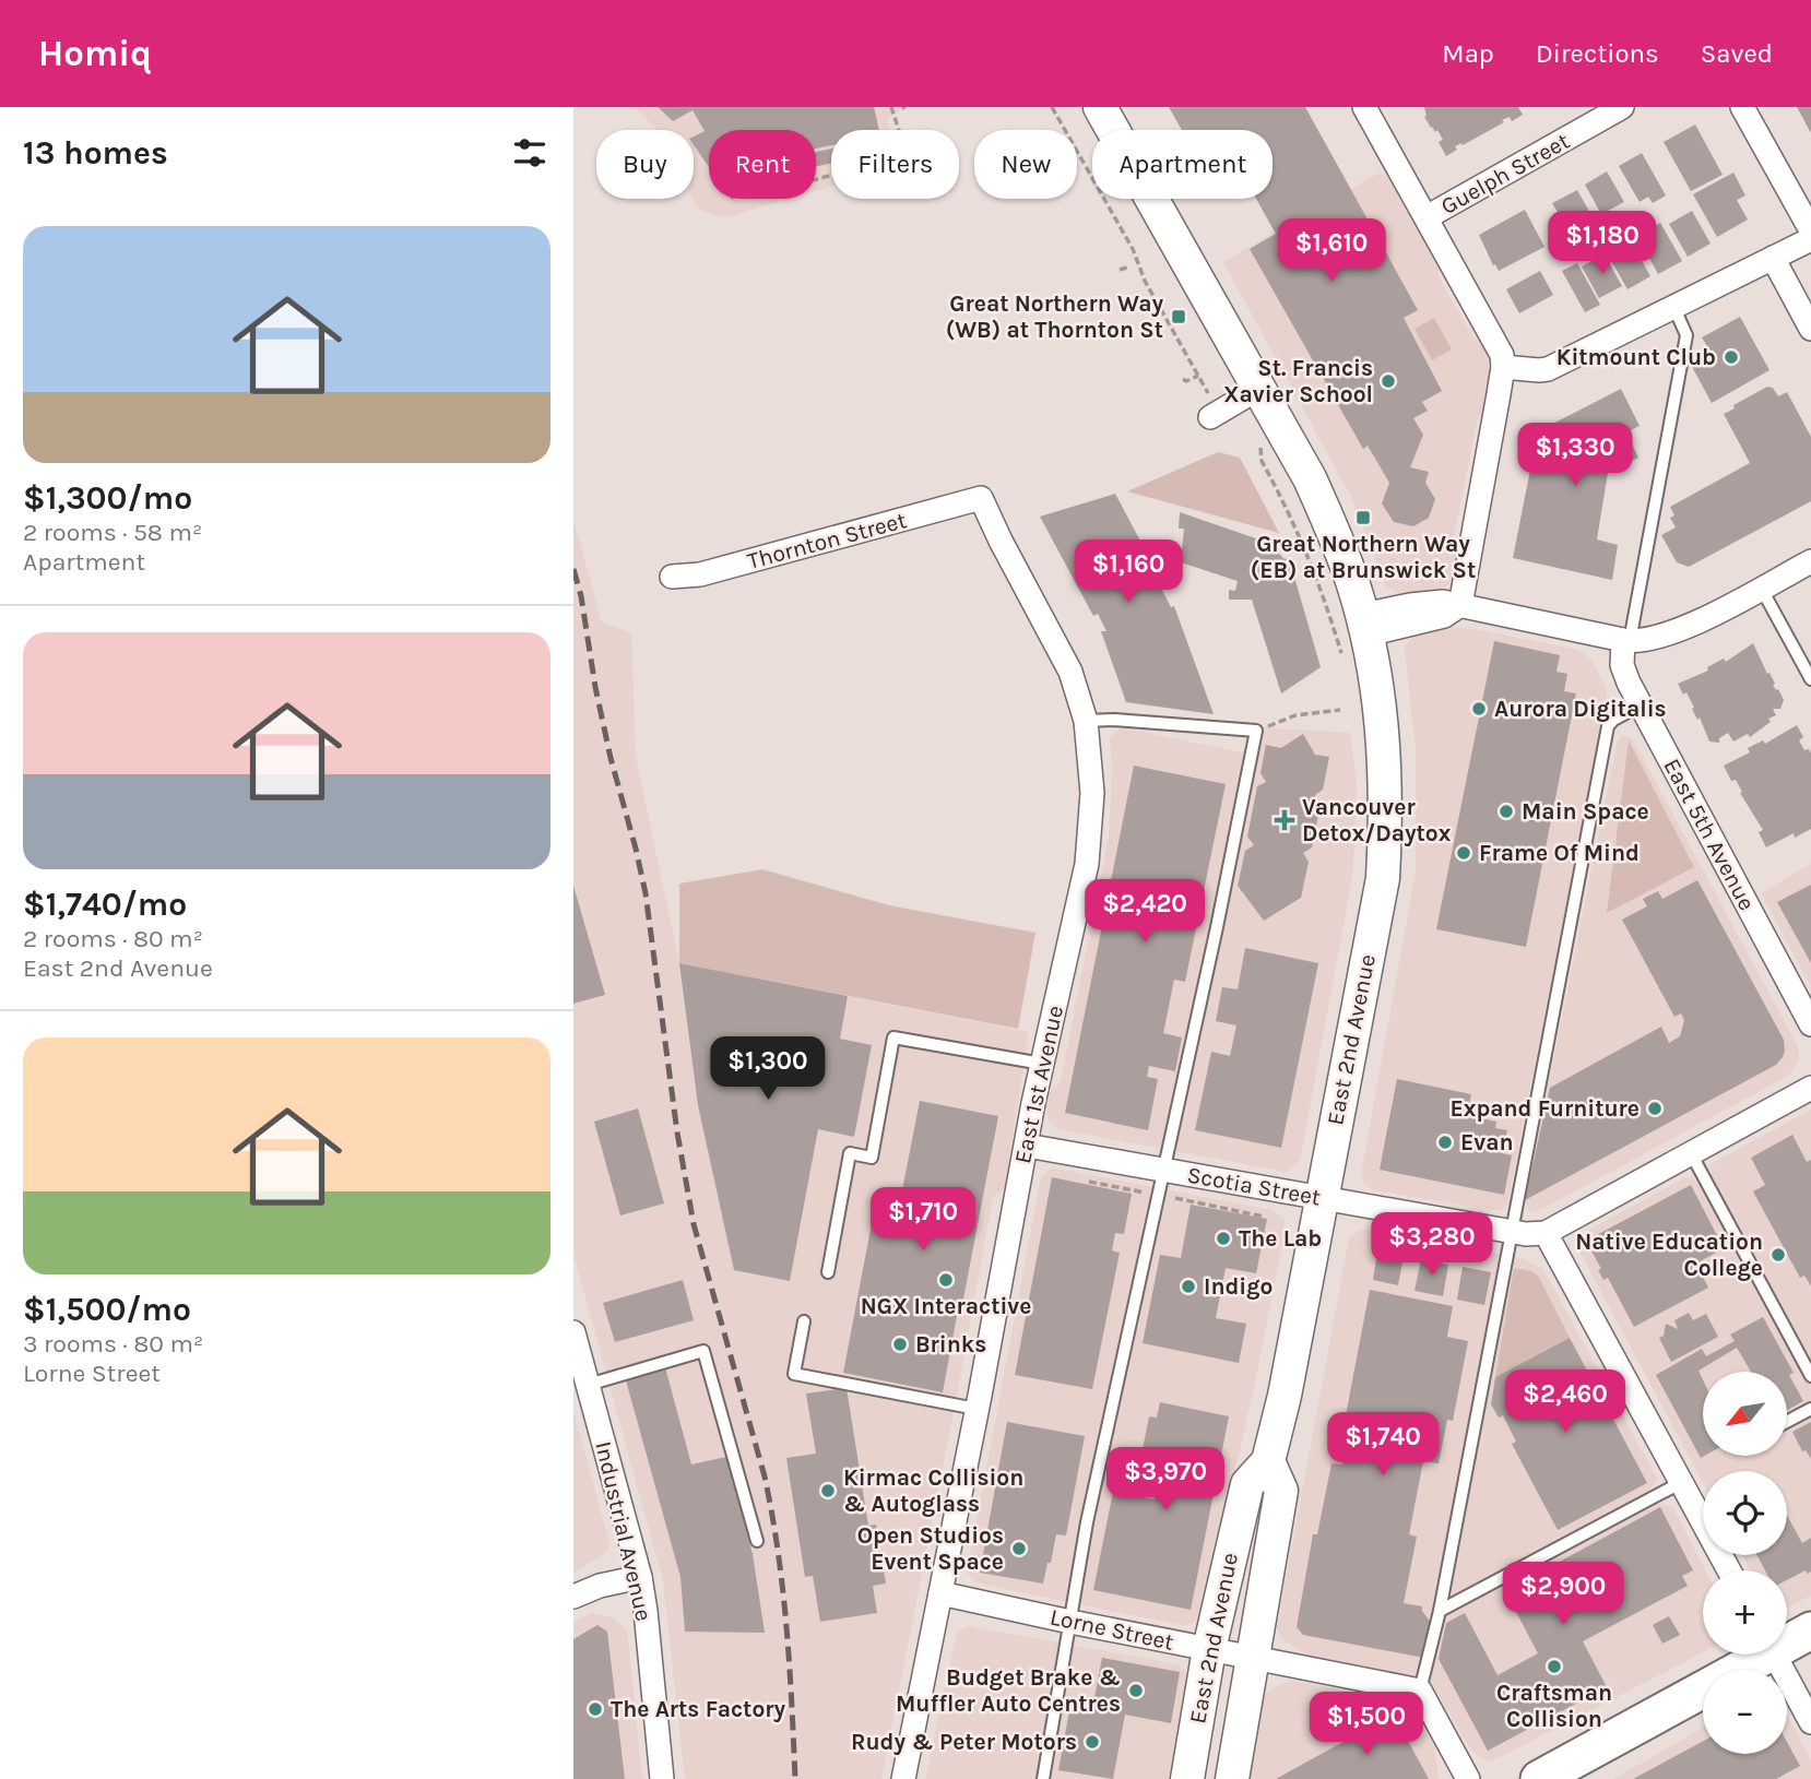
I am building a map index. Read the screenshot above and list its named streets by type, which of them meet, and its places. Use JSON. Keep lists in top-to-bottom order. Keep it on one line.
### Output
{"streets":{"main road":["East 2nd Avenue"],"street":["Guelph Street","Thornton Street","East 5th Avenue","East 1st Avenue","Scotia Street","Industrial Avenue","Lorne Street"]},"crossings":[["Thornton Street","East 1st Avenue"],["East 2nd Avenue","Scotia Street"],["East 2nd Avenue","Lorne Street"],["East 1st Avenue","Scotia Street"],["East 1st Avenue","Lorne Street"]],"places":{"transit":["Great Northern Way (WB) at Thornton St","Great Northern Way (EB) at Brunswick St"],"other":["Kitmount Club","St. Francis Xavier School","Aurora Digitalis","Main Space","Frame Of Mind","Expand Furniture","Evan","The Lab","Native Education College","NGX Interactive","Indigo","Brinks","Kirmac Collision & Autoglass","Open Studios Event Space","Craftsman Collision","Budget Brake & Muffler Auto Centres","The Arts Factory","Rudy & Peter Motors"],"health":["Vancouver Detox/Daytox"]},"north":"bottom left","page":{"header":"Homiq","nav":["Map","Directions","Saved"],"heading":"13 homes","chip":["Buy","Rent","Filters","New","Apartment"],"list":[{"name":"$1,300/mo","note":"2 rooms · 58 m² · Apartment"},{"name":"$1,740/mo","note":"2 rooms · 80 m² · East 2nd Avenue"},{"name":"$1,500/mo","note":"3 rooms · 80 m² · Lorne Street"}],"price":["$1,180","$1,610","$1,330","$1,160","$2,420","$1,300","$1,710","$3,280","$2,460","$1,740","$3,970","$2,900","$1,500"],"map_buttons":["+","−"]}}
